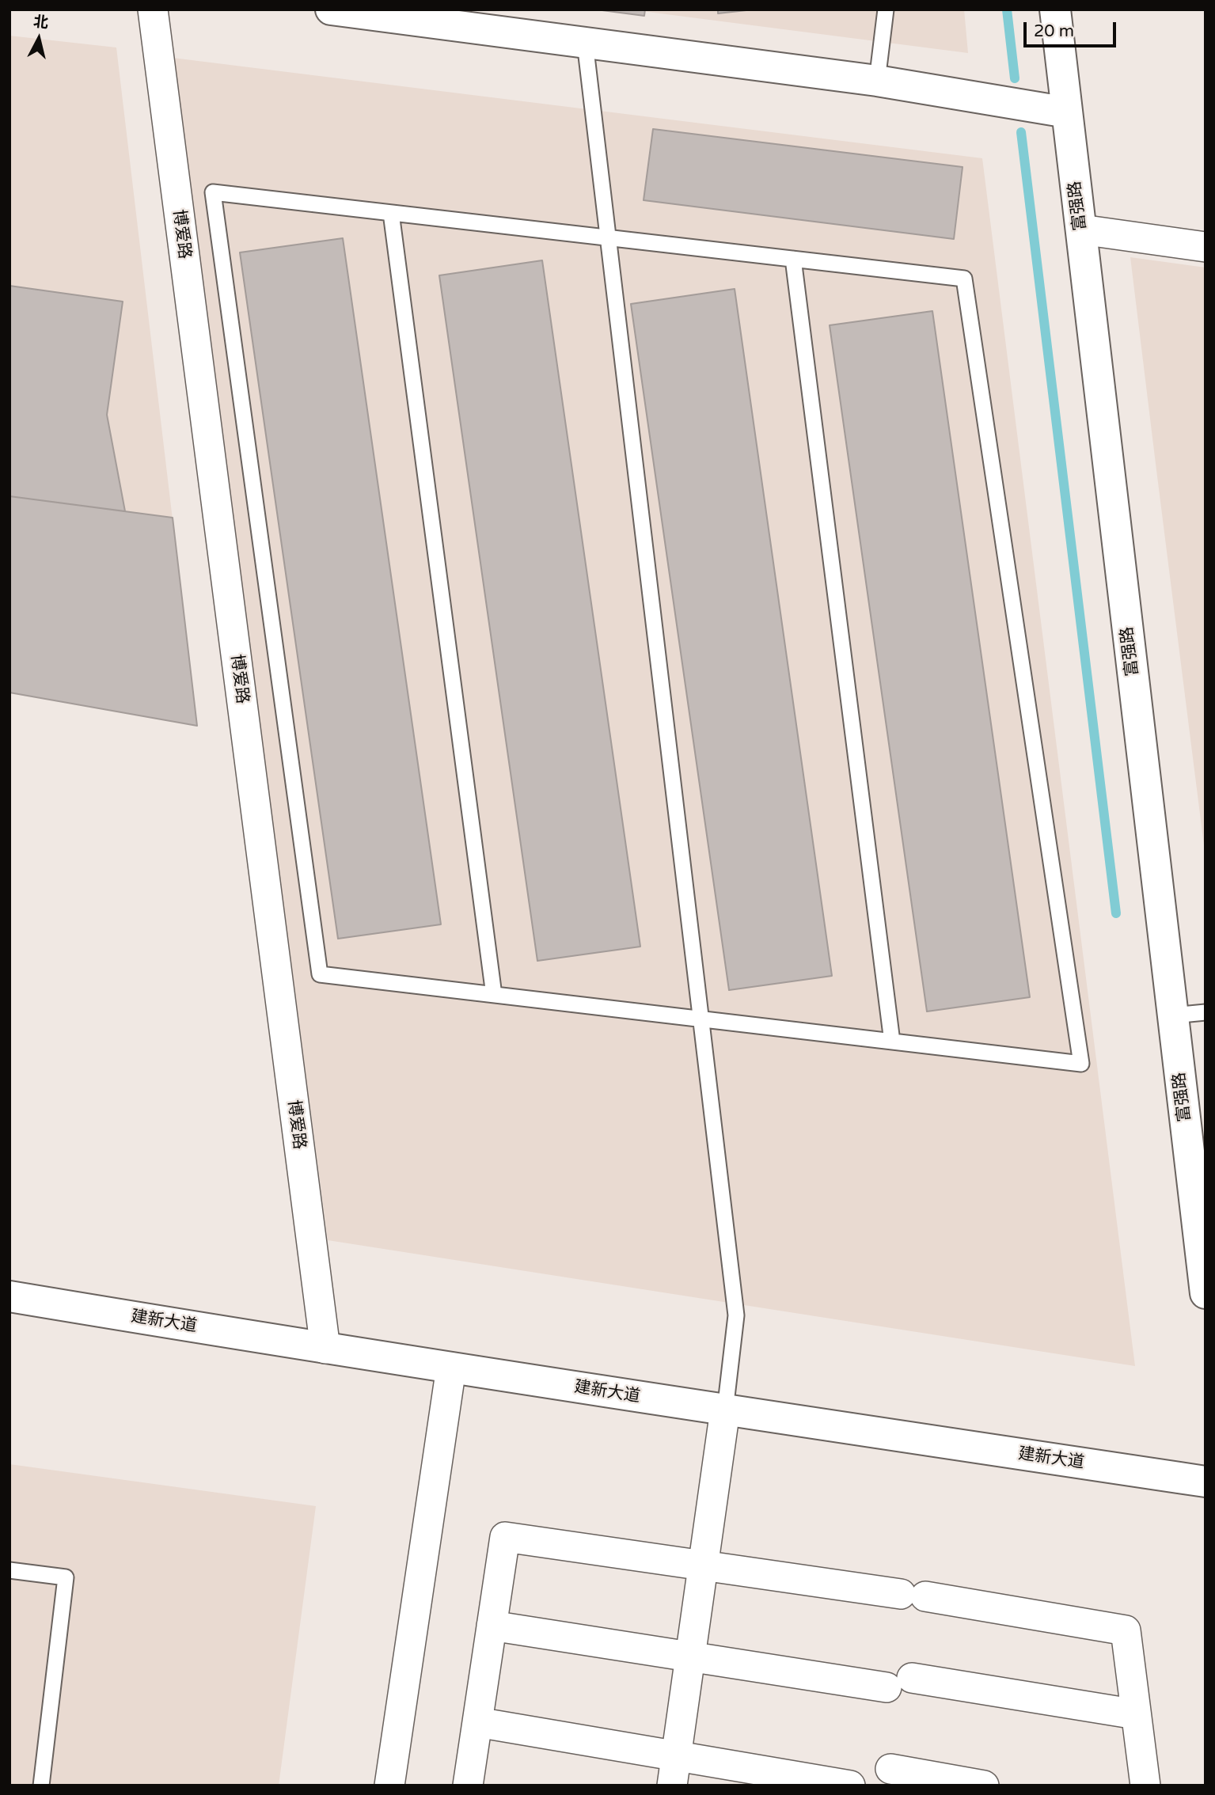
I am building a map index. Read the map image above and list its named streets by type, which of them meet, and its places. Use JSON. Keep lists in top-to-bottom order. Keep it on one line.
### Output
{"streets":{"street":["富强路","博爱路","建新大道"]},"crossings":[["博爱路","建新大道"]],"scale_bar":"20 m","north":"top"}
